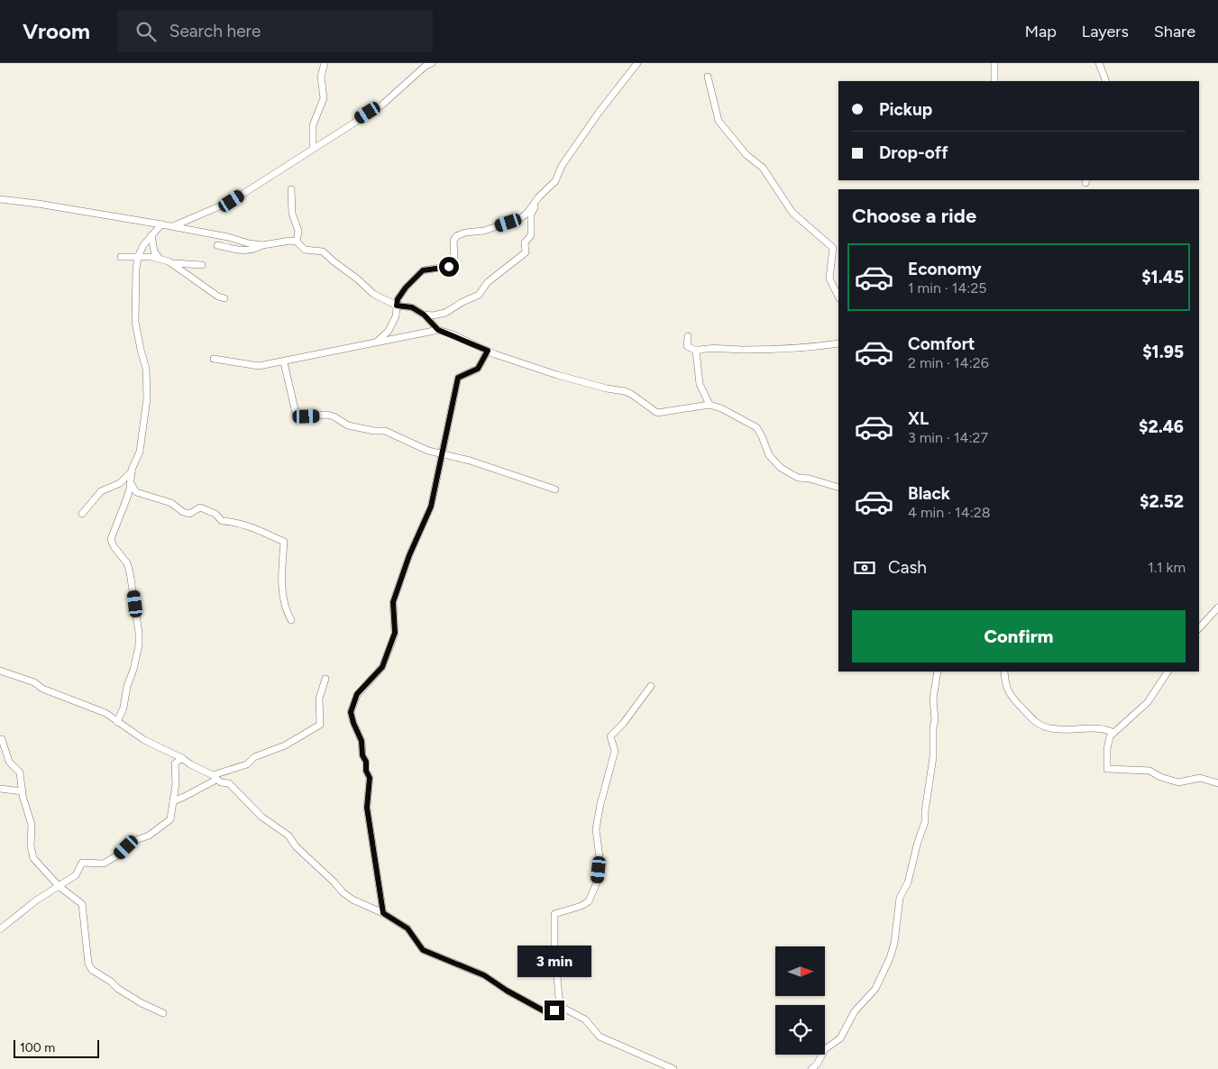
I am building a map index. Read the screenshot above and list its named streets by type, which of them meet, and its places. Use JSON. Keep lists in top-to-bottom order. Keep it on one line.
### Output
{"scale_bar":"100 m","north":"right","page":{"header":"Vroom","search":"Search here","nav":["Map","Layers","Share"],"banner":["Pickup","Drop-off"],"heading":"Choose a ride","list":[{"name":"Economy","note":"1 min · 14:25","value":"$1.45"},{"name":"Comfort","note":"2 min · 14:26","value":"$1.95"},{"name":"XL","note":"3 min · 14:27","value":"$2.46"},{"name":"Black","note":"4 min · 14:28","value":"$2.52"}],"pay":["Cash","1.1 km"],"buttons":"Confirm","bubble":"3 min","scale":"100 m"}}
